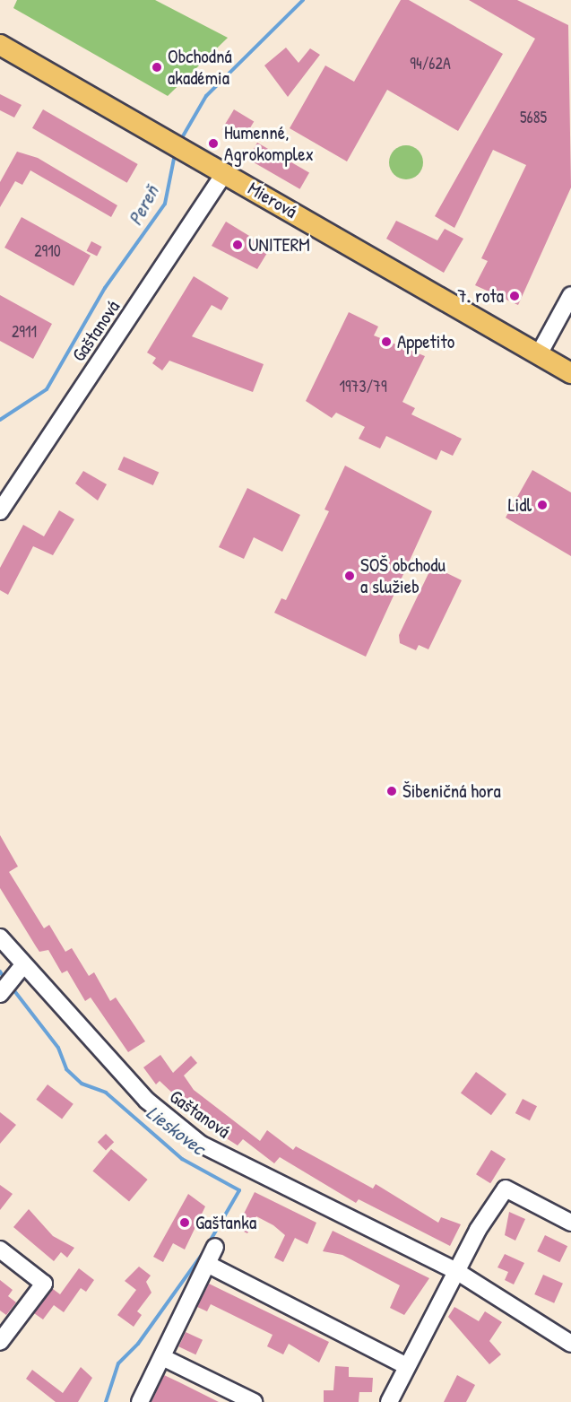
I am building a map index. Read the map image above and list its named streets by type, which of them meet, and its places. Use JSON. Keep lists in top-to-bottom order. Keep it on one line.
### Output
{"streets":{"main road":["Mierová"],"street":["Gaštanová"]},"crossings":[["Mierová","Gaštanová"]],"water":["Pereň","Lieskovec"],"places":["Obchodná akadémia","Humenné, Agrokomplex","UNITERM","7. rota","Appetito","Lidl","SOŠ obchodu a služieb","Šibeničná hora","Gaštanka"],"house_numbers":["94/62A","5685","2910","2911","1973/79"]}
